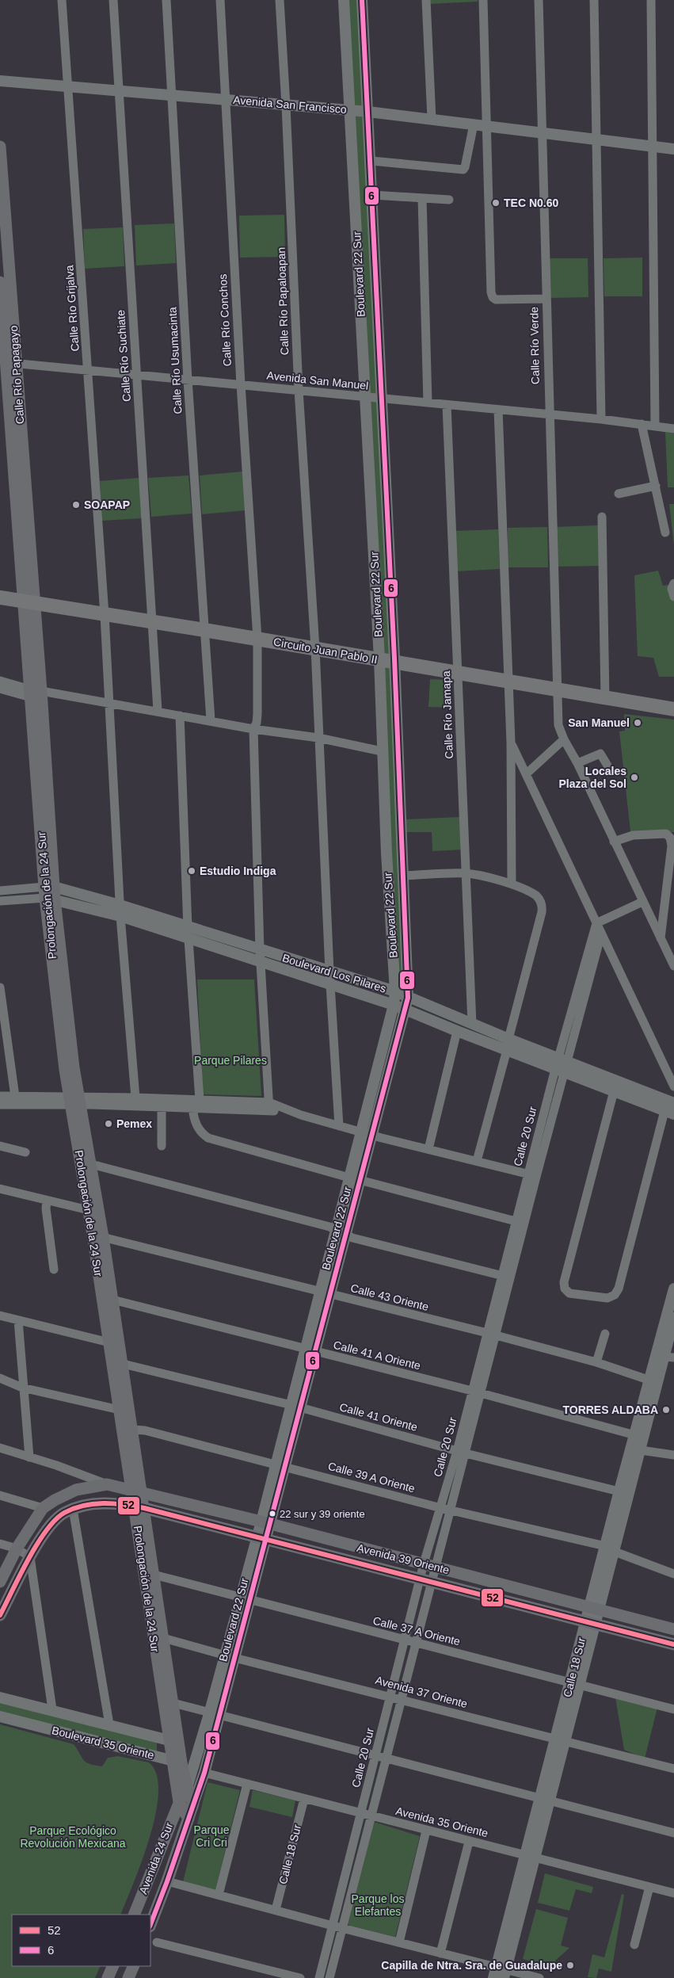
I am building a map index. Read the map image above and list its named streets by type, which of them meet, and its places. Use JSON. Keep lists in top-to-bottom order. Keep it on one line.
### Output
{"streets":{"main road":["Boulevard 22 Sur","Calle Río Papagayo","Circuito Juan Pablo II","Prolongación de la 24 Sur","Avenida 39 Oriente","Avenida 24 Sur"],"street":["Avenida San Francisco","Calle Río Papaloapan","Calle Río Grijalva","Calle Río Conchos","Calle Río Verde","Calle Río Suchiate","Calle Río Usumacinta","Avenida San Manuel","Calle Río Jamapa","Boulevard Los Pilares","Calle 20 Sur","Calle 43 Oriente","Calle 41 A Oriente","Calle 41 Oriente","Calle 39 A Oriente","Calle 37 A Oriente","Calle 18 Sur","Avenida 37 Oriente","Boulevard 35 Oriente","Avenida 35 Oriente"]},"crossings":[["Avenida San Francisco","Boulevard 22 Sur"],["Avenida San Francisco","Calle Río Papaloapan"],["Avenida San Francisco","Calle Río Grijalva"],["Avenida San Francisco","Calle Río Conchos"],["Avenida San Francisco","Calle Río Verde"],["Avenida San Francisco","Calle Río Suchiate"],["Avenida San Francisco","Calle Río Usumacinta"],["Boulevard 22 Sur","Avenida San Manuel"],["Boulevard 22 Sur","Circuito Juan Pablo II"],["Boulevard 22 Sur","Prolongación de la 24 Sur"],["Boulevard 22 Sur","Boulevard Los Pilares"],["Boulevard 22 Sur","Calle 43 Oriente"],["Boulevard 22 Sur","Calle 41 A Oriente"],["Boulevard 22 Sur","Calle 41 Oriente"],["Boulevard 22 Sur","Calle 39 A Oriente"],["Boulevard 22 Sur","Avenida 39 Oriente"],["Boulevard 22 Sur","Calle 37 A Oriente"],["Boulevard 22 Sur","Avenida 37 Oriente"],["Boulevard 22 Sur","Boulevard 35 Oriente"],["Boulevard 22 Sur","Avenida 35 Oriente"],["Boulevard 22 Sur","Avenida 24 Sur"],["Calle Río Papaloapan","Avenida San Manuel"],["Calle Río Papaloapan","Circuito Juan Pablo II"],["Calle Río Papaloapan","Boulevard Los Pilares"],["Calle Río Grijalva","Avenida San Manuel"],["Calle Río Grijalva","Circuito Juan Pablo II"],["Calle Río Grijalva","Boulevard Los Pilares"],["Calle Río Conchos","Avenida San Manuel"],["Calle Río Conchos","Circuito Juan Pablo II"],["Calle Río Conchos","Boulevard Los Pilares"],["Calle Río Verde","Avenida San Manuel"],["Calle Río Verde","Circuito Juan Pablo II"],["Calle Río Suchiate","Avenida San Manuel"],["Calle Río Suchiate","Circuito Juan Pablo II"],["Calle Río Usumacinta","Avenida San Manuel"],["Calle Río Usumacinta","Circuito Juan Pablo II"],["Calle Río Papagayo","Avenida San Manuel"],["Calle Río Papagayo","Circuito Juan Pablo II"],["Calle Río Papagayo","Prolongación de la 24 Sur"],["Avenida San Manuel","Calle Río Jamapa"],["Circuito Juan Pablo II","Calle Río Jamapa"],["Circuito Juan Pablo II","Prolongación de la 24 Sur"],["Calle Río Jamapa","Boulevard Los Pilares"],["Prolongación de la 24 Sur","Boulevard Los Pilares"],["Prolongación de la 24 Sur","Calle 43 Oriente"],["Prolongación de la 24 Sur","Calle 41 A Oriente"],["Prolongación de la 24 Sur","Calle 41 Oriente"],["Prolongación de la 24 Sur","Calle 39 A Oriente"],["Prolongación de la 24 Sur","Avenida 39 Oriente"],["Prolongación de la 24 Sur","Calle 37 A Oriente"],["Prolongación de la 24 Sur","Avenida 37 Oriente"],["Prolongación de la 24 Sur","Boulevard 35 Oriente"],["Prolongación de la 24 Sur","Avenida 24 Sur"],["Boulevard Los Pilares","Calle 20 Sur"],["Calle 20 Sur","Calle 43 Oriente"],["Calle 20 Sur","Calle 41 A Oriente"],["Calle 20 Sur","Calle 41 Oriente"],["Calle 20 Sur","Calle 39 A Oriente"],["Calle 20 Sur","Avenida 39 Oriente"],["Calle 20 Sur","Calle 37 A Oriente"],["Calle 20 Sur","Avenida 37 Oriente"],["Calle 20 Sur","Avenida 35 Oriente"],["Calle 43 Oriente","Calle 18 Sur"],["Calle 41 A Oriente","Calle 18 Sur"],["Calle 41 Oriente","Calle 18 Sur"],["Calle 39 A Oriente","Calle 18 Sur"],["Avenida 39 Oriente","Calle 18 Sur"],["Calle 37 A Oriente","Calle 18 Sur"],["Calle 18 Sur","Avenida 37 Oriente"],["Calle 18 Sur","Avenida 35 Oriente"],["Boulevard 35 Oriente","Avenida 35 Oriente"]],"parks":["Parque Pilares","Parque Cri Cri","Parque Ecológico Revolución Mexicana","Parque los Elefantes"],"places":["TEC N0.60","SOAPAP","San Manuel","Locales Plaza del Sol","Estudio Indiga","Pemex","TORRES ALDABA","22 sur y 39 oriente","Capilla de Ntra. Sra. de Guadalupe"],"lines":["transit line 6","transit line 52"],"legend":["52","6"]}
